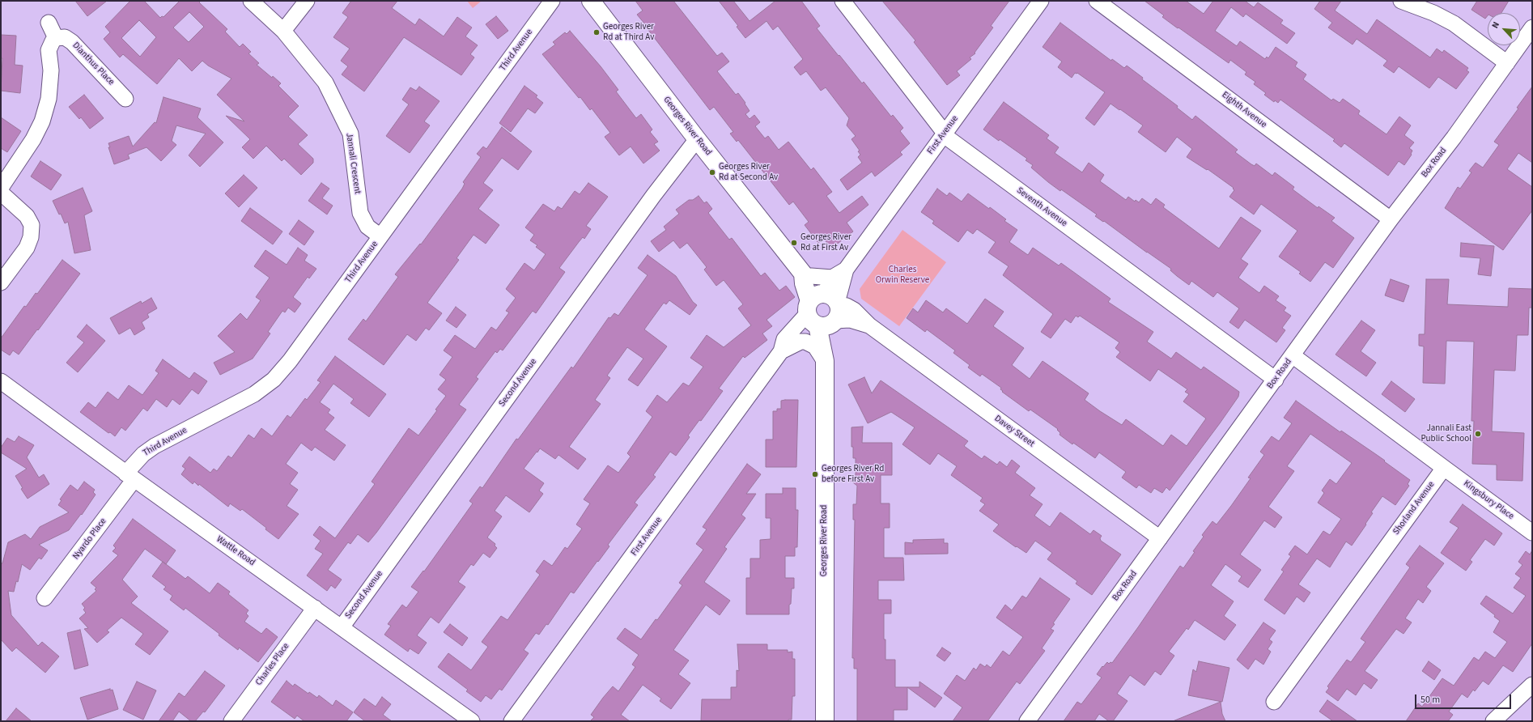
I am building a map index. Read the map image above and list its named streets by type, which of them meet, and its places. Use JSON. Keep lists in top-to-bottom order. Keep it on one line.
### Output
{"streets":{"street":["Third Avenue","Dianthus Place","Eighth Avenue","Georges River Road","First Avenue","Box Road","Jannali Crescent","Seventh Avenue","Second Avenue","Davey Street","Kingsbury Place","Shorland Avenue","Nyardo Place","Wattle Road","Charles Place"]},"crossings":[["Third Avenue","Jannali Crescent"],["Third Avenue","Nyardo Place"],["Third Avenue","Wattle Road"],["Eighth Avenue","Box Road"],["Georges River Road","First Avenue"],["Georges River Road","Second Avenue"],["Georges River Road","Davey Street"],["First Avenue","Seventh Avenue"],["First Avenue","Davey Street"],["Box Road","Seventh Avenue"],["Box Road","Davey Street"],["Second Avenue","Wattle Road"],["Kingsbury Place","Shorland Avenue"],["Nyardo Place","Wattle Road"],["Wattle Road","Charles Place"]],"parks":["Charles Orwin Reserve"],"places":["Georges River Rd at Third Av","Georges River Rd at Second Av","Georges River Rd at First Av","Jannali East Public School","Georges River Rd before First Av"],"scale_bar":"50 m","north":"top left"}
